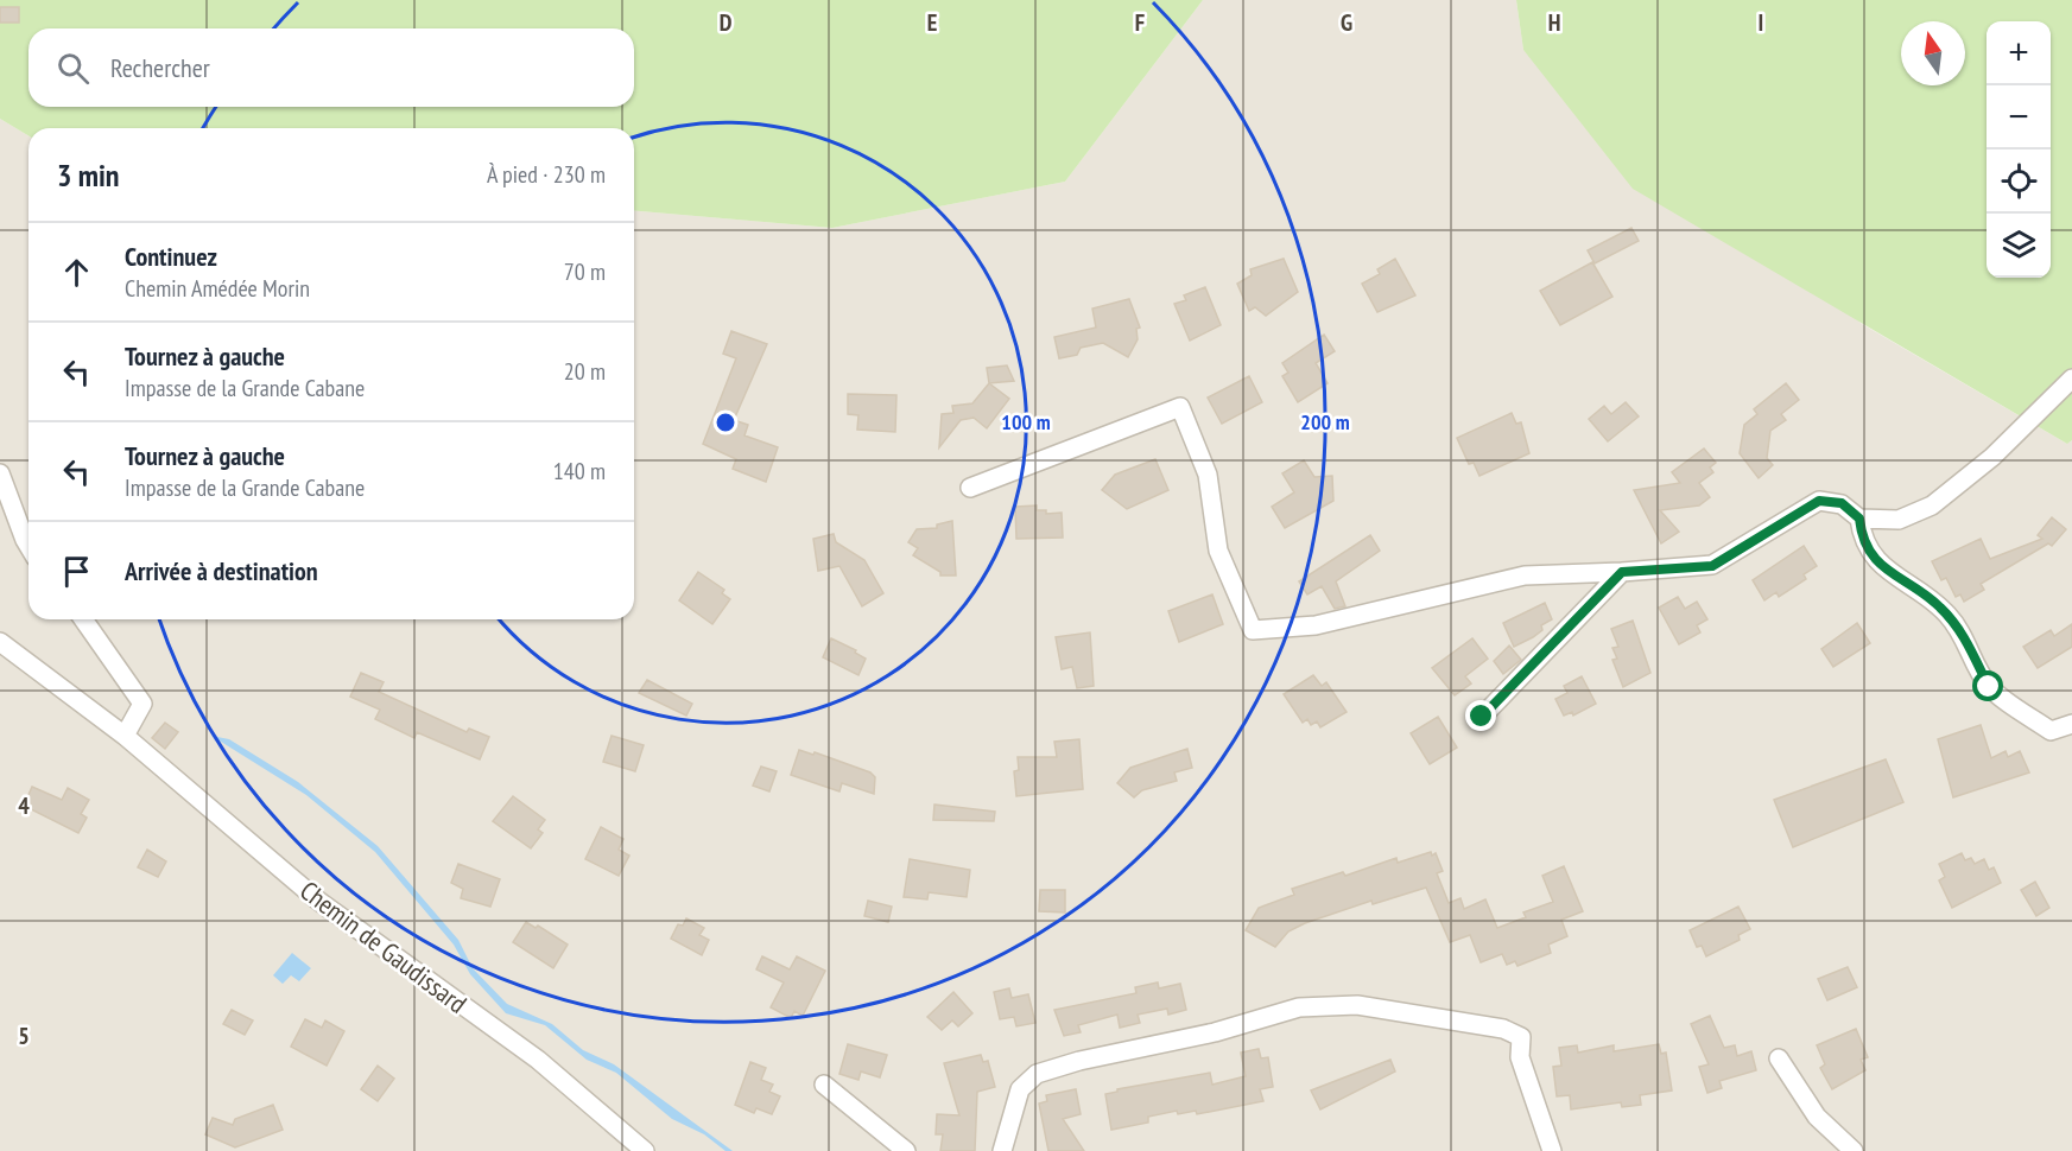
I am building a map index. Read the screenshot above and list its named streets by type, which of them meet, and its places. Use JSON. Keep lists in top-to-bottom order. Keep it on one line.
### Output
{"streets":{"street":["Chemin de Gaudissard"]},"north":"top","page":{"map_buttons":["+","−"],"search":"Rechercher","heading":["3 min","À pied · 230 m"],"list":[["Continuez","Chemin Amédée Morin","70 m"],["Tournez à gauche","Impasse de la Grande Cabane","20 m"],["Tournez à gauche","Impasse de la Grande Cabane","140 m"],"Arrivée à destination"]},"grid":{"columns":["D","E","F","G","H","I"],"rows":["4","5"]},"rings":["100 m","200 m"]}
